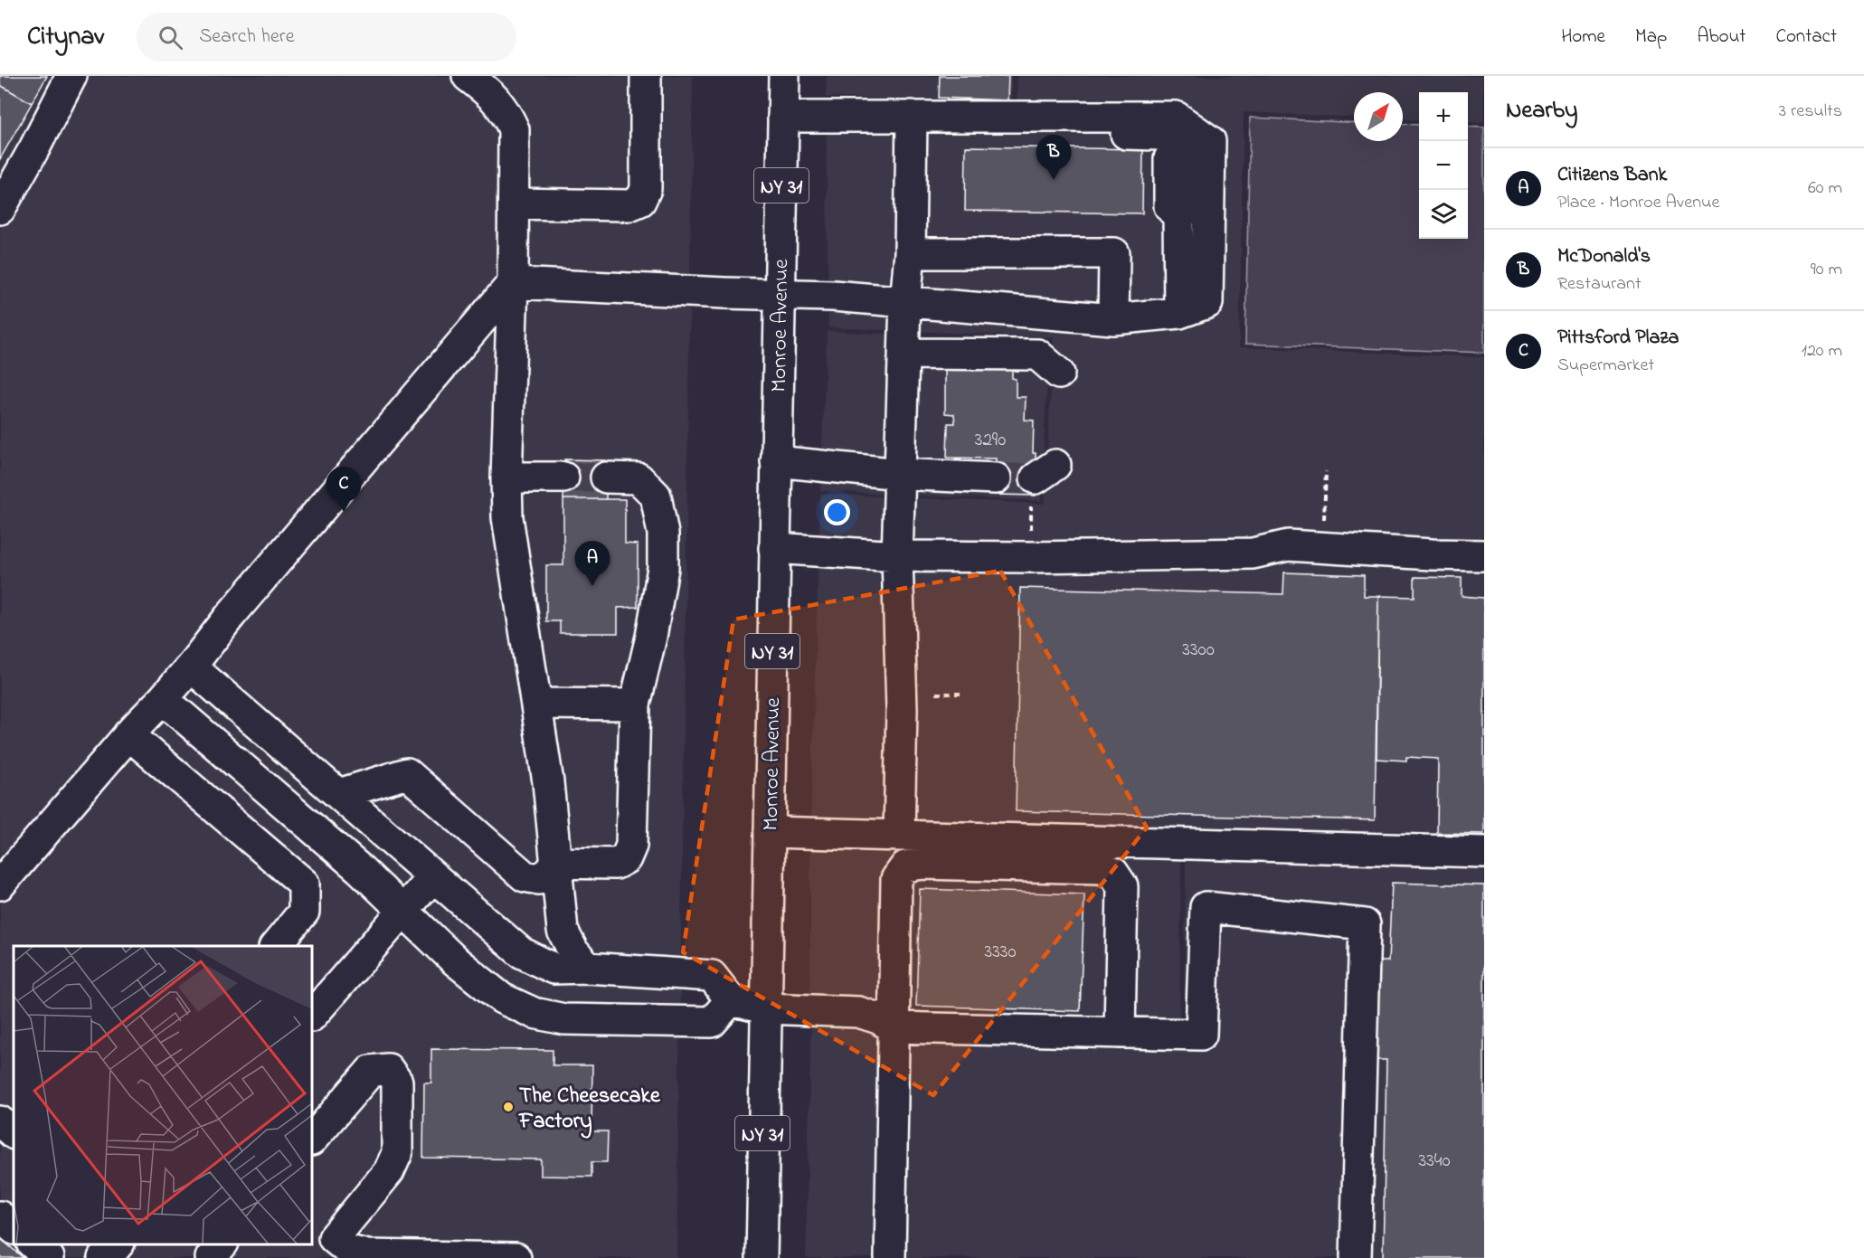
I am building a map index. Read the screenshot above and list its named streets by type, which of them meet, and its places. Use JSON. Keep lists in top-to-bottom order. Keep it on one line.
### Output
{"streets":{"main road":["NY 31","Monroe Avenue"]},"places":["The Cheesecake Factory"],"house_numbers":["3290","3300","3330","3340"],"north":"top right","page":{"header":"Citynav","search":"Search here","nav":["Home","Map","About","Contact"],"heading":["Nearby","3 results"],"map_buttons":["+","−"],"pins":["B","C","A"],"list":[{"mark":"A","name":"Citizens Bank","note":"Place · Monroe Avenue","value":"60 m"},{"mark":"B","name":"McDonald's","note":"Restaurant","value":"90 m"},{"mark":"C","name":"Pittsford Plaza","note":"Supermarket","value":"120 m"}]}}
